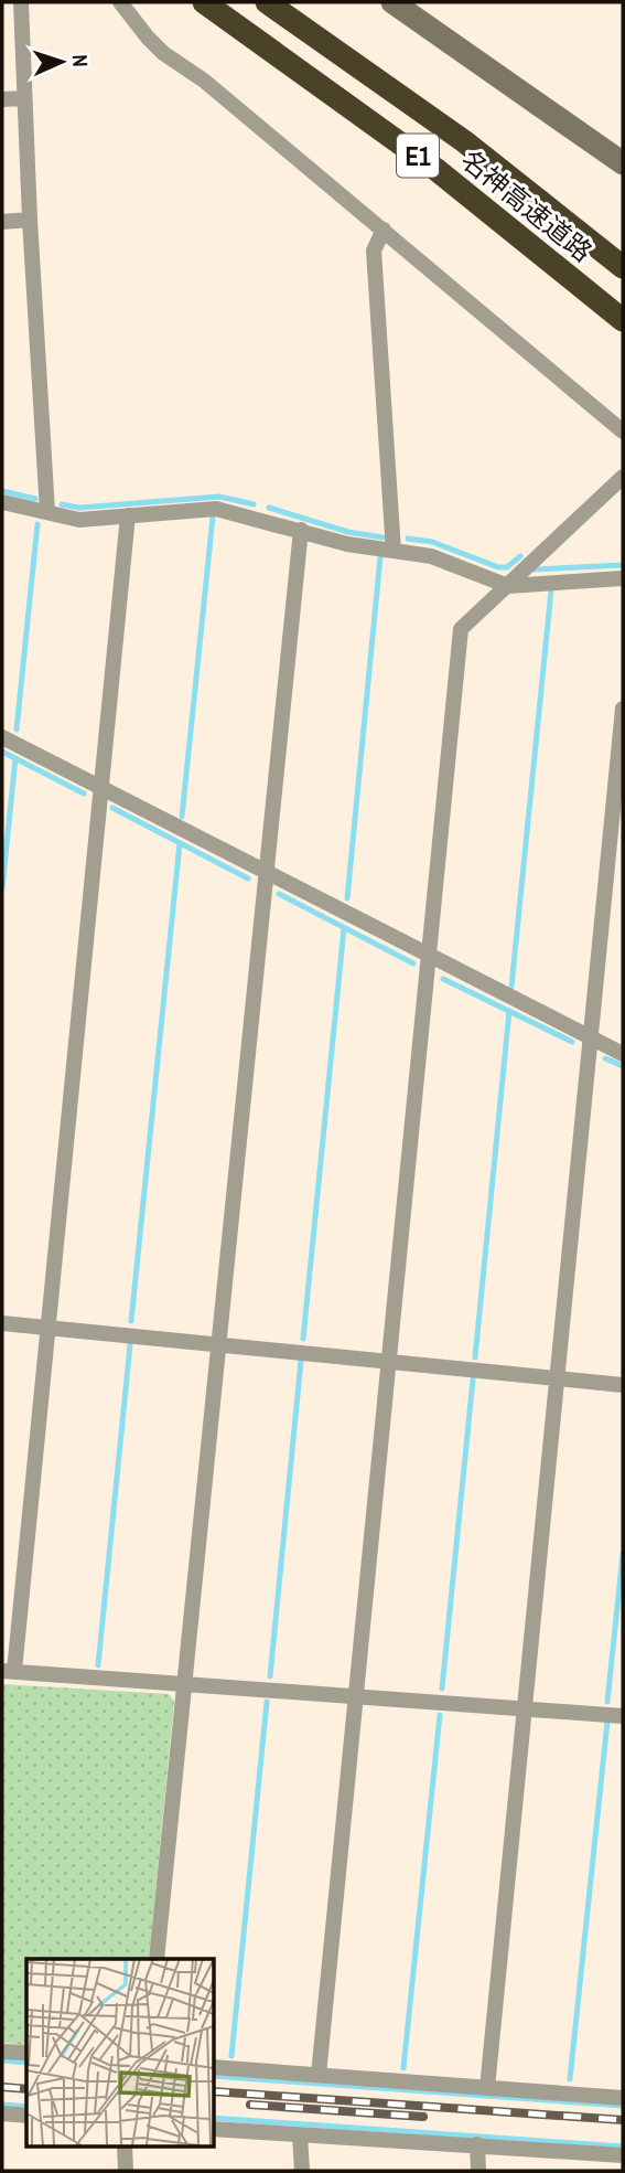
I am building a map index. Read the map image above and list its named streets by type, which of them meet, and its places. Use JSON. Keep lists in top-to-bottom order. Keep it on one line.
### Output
{"streets":{"highway":["E1","名神高速道路"]},"north":"right"}
